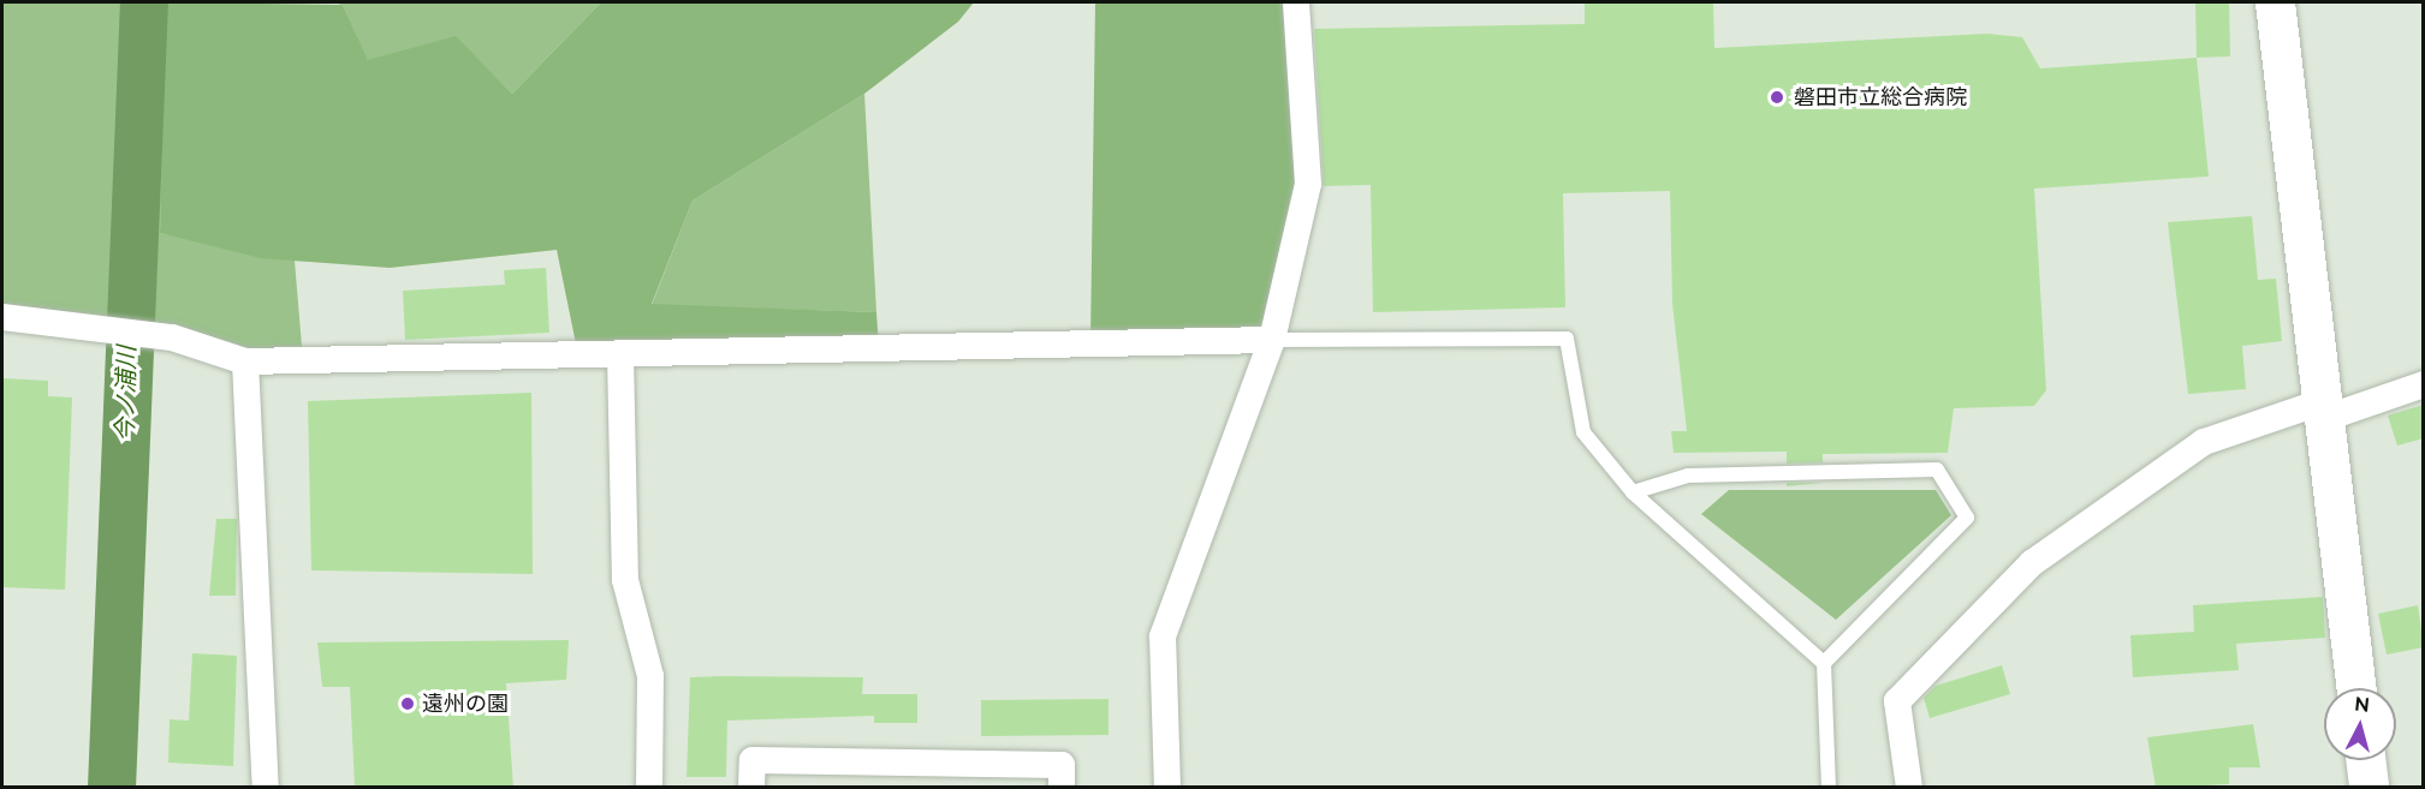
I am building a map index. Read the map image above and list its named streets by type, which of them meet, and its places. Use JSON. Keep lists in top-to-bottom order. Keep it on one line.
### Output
{"water":["今ノ浦川"],"places":["磐田市立総合病院","遠州の園"],"north":"top"}
